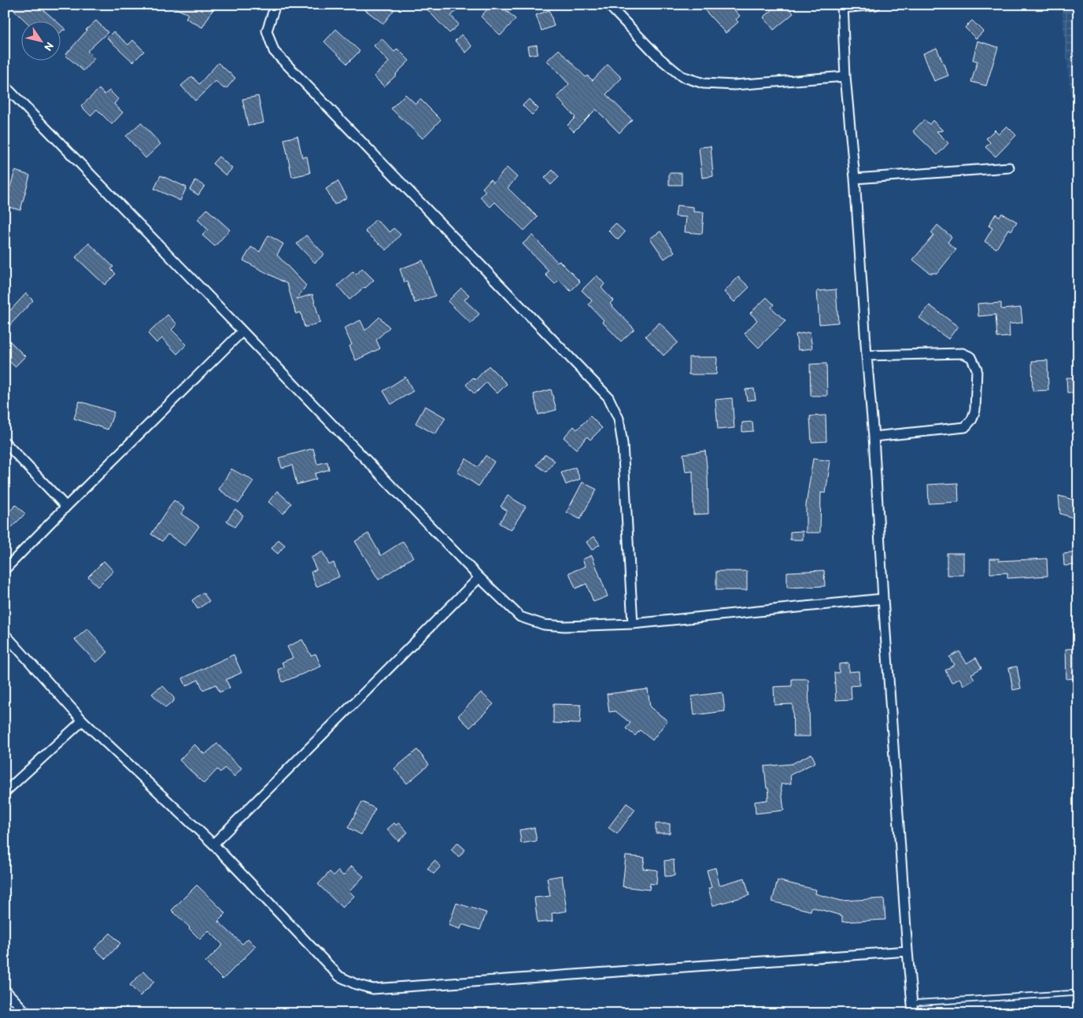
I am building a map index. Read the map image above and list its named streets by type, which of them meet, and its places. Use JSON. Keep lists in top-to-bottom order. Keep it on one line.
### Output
{"north":"bottom right"}
